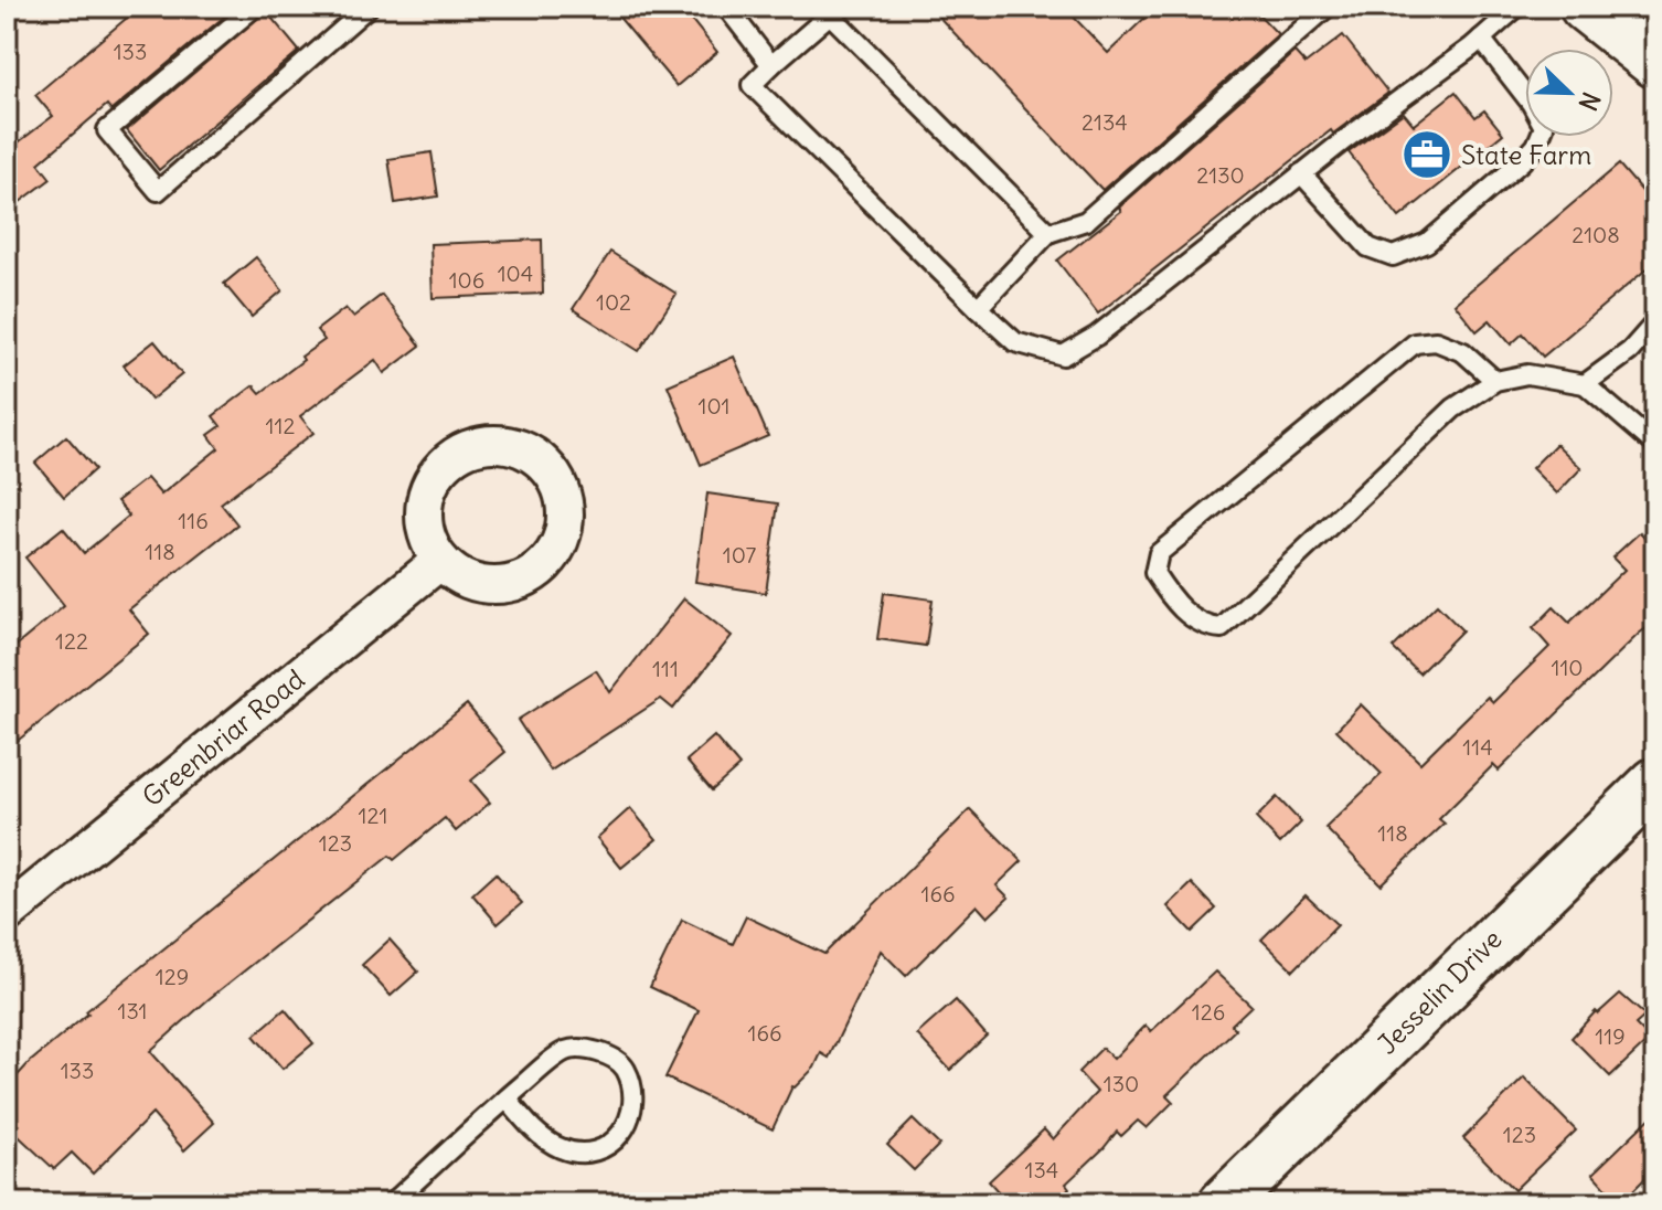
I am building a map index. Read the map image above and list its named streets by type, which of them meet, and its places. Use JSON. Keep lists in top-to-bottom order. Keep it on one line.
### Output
{"streets":{"street":["Greenbriar Road","Jesselin Drive"]},"places":{"office":["State Farm"]},"house_numbers":["133","2134","2130","2108","104","106","102","101","112","116","118","107","122","110","111","114","121","118","123","166","129","131","126","166","119","133","130","123","134"],"north":"bottom right"}
